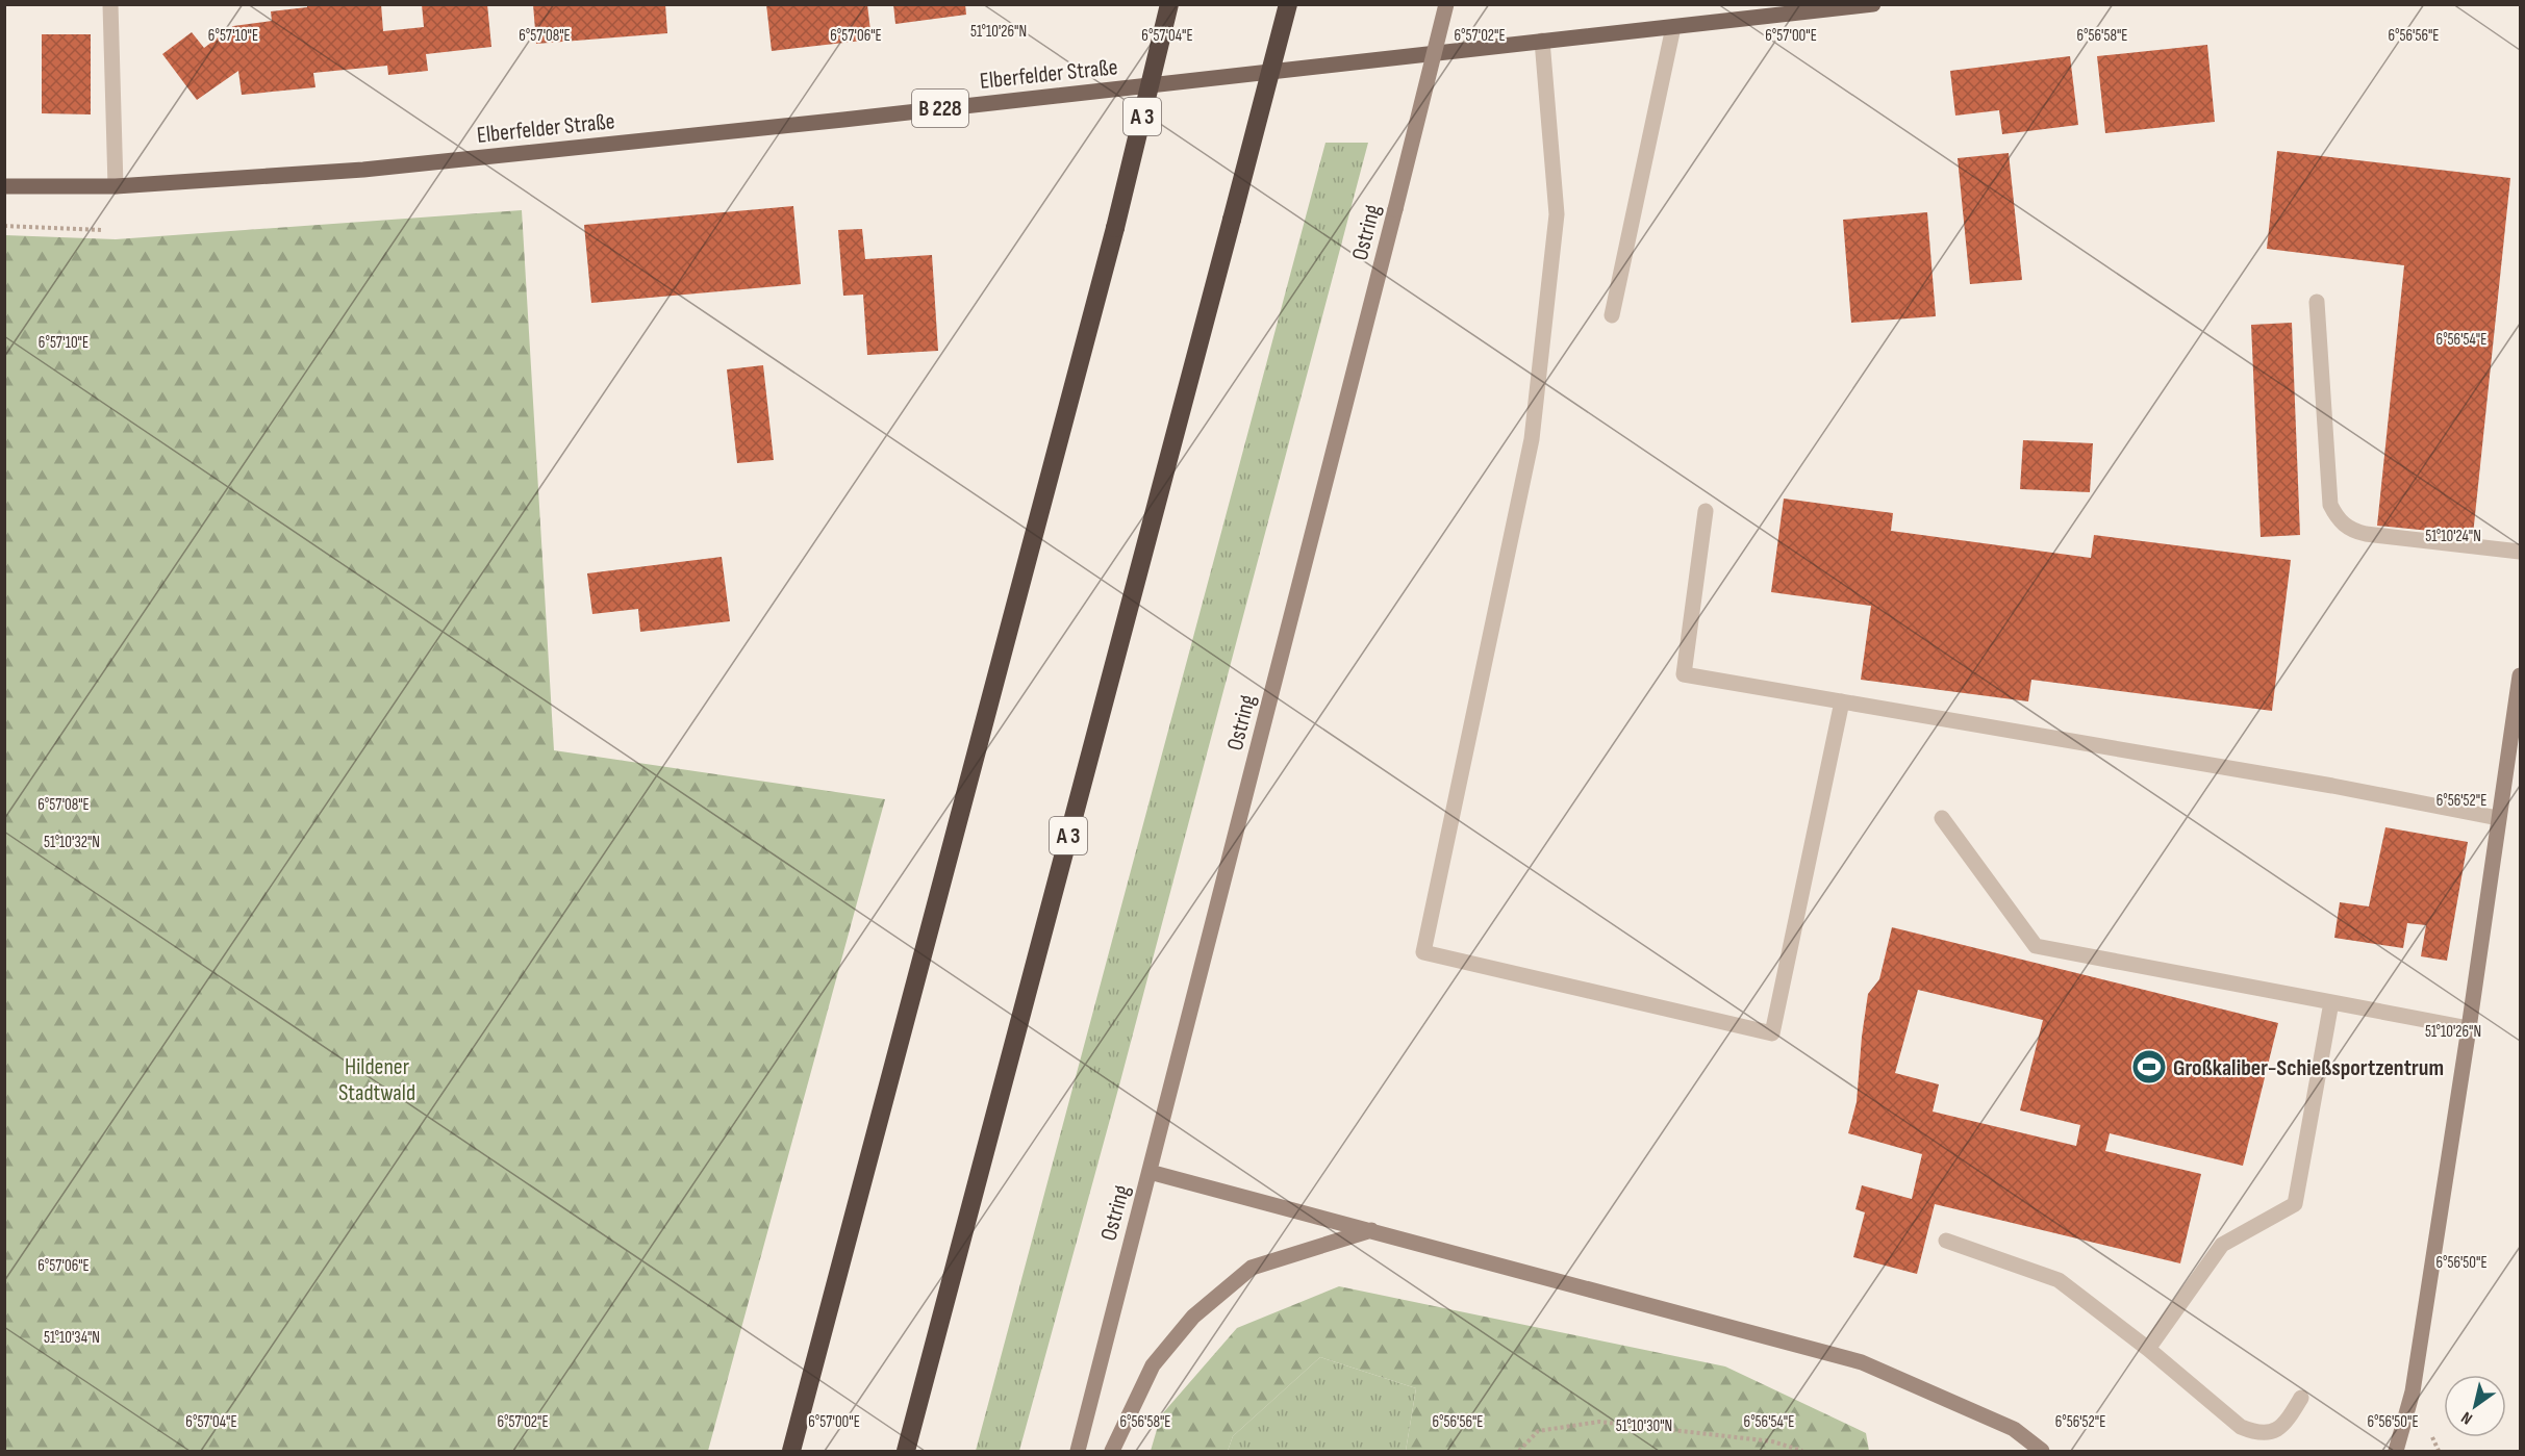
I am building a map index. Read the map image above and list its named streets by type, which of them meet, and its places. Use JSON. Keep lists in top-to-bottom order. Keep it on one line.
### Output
{"streets":{"highway":["A 3"],"main road":["Elberfelder Straße","B 228","Ostring"]},"parks":["Hildener Stadtwald"],"places":{"sports":["Großkaliber-Schießsportzentrum"]},"north":"bottom left","coordinates":["51°10'26\"N","6°57'10\"E","6°57'08\"E","6°57'06\"E","6°57'04\"E","6°57'02\"E","6°57'00\"E","6°56'58\"E","6°56'56\"E","6°56'54\"E","51°10'24\"N","6°56'52\"E","51°10'32\"N","6°56'50\"E","51°10'34\"N","51°10'30\"N"]}
